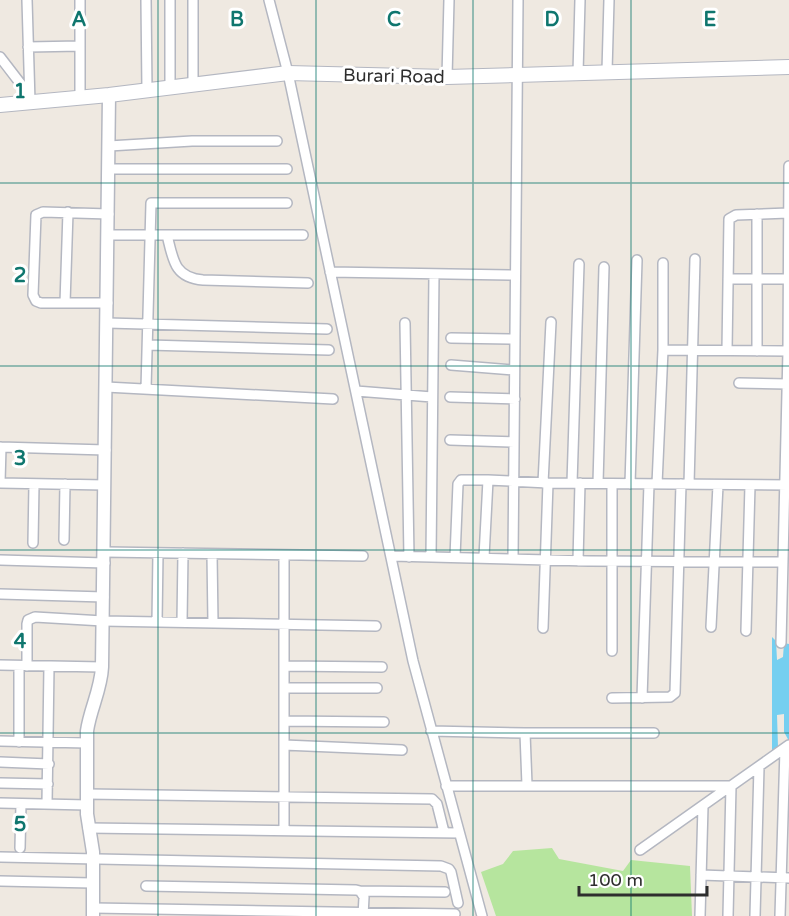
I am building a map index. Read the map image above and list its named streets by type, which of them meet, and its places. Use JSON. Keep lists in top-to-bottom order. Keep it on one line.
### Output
{"streets":{"main road":["Burari Road"]},"scale_bar":"100 m","grid":{"columns":["A","B","C","D","E"],"rows":["1","2","3","4","5"]}}
